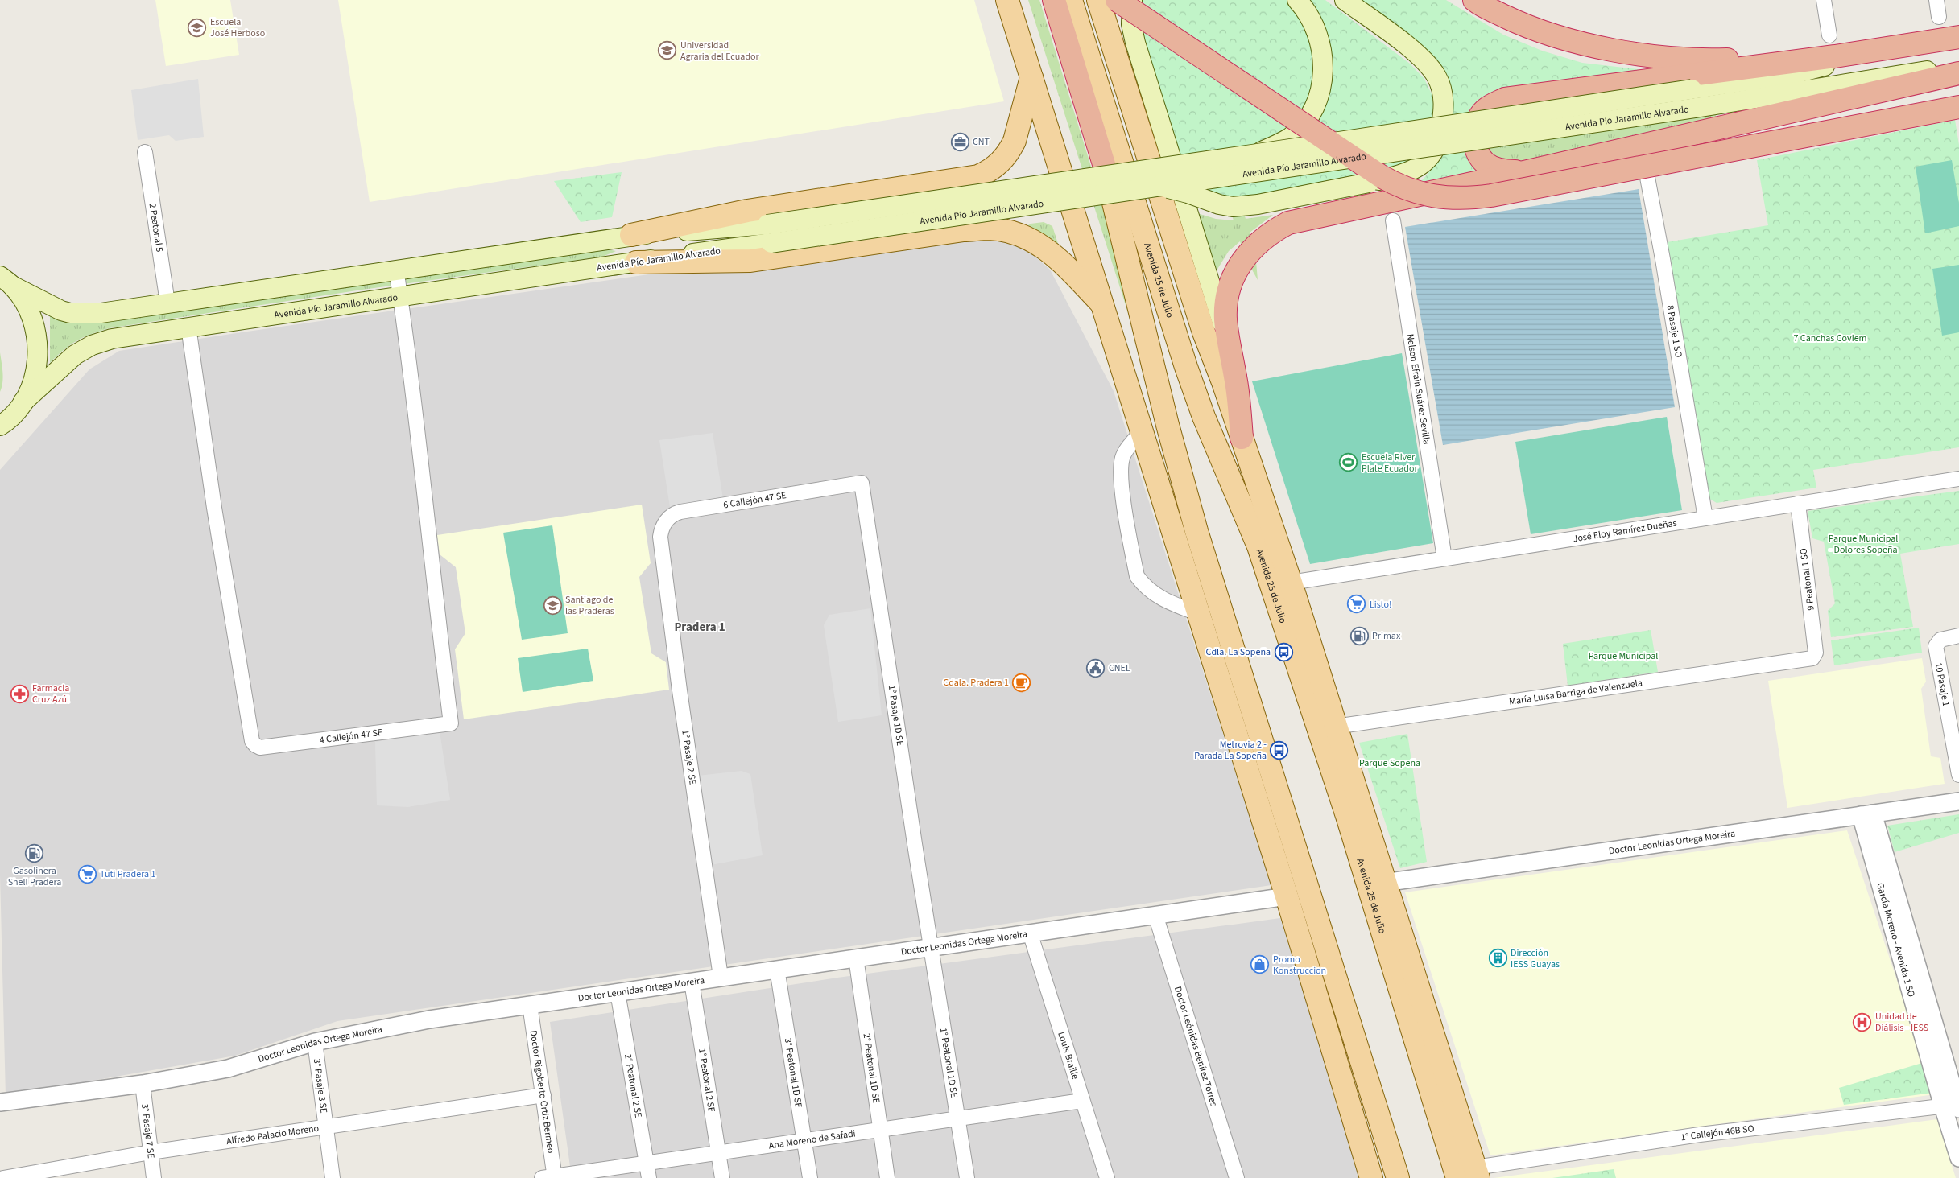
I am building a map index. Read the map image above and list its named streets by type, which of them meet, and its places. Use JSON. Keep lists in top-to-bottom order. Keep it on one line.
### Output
{"streets":{"main road":["Avenida Pío Jaramillo Alvarado","Avenida 25 de Julio"],"street":["2 Peatonal 5","8 Pasaje 1 SO","Nelson Efraìn Suárez Sevilla","6 Callejón 47 SE","José Eloy Ramírez Dueñas","9 Peatonal 1 SO","10 Pasaje 1","María Luisa Barriga de Valenzuela","1º Pasaje 1D SE","4 Callejón 47 SE","1º Pasaje 2 SE","Doctor Leonidas Ortega Moreira","García Moreno - Avenida 1 SO","Doctor Leónidas Benítez Torres","Louis Braille","1° Peatonal 1D SE","2° Peatonal 1D SE","3° Peatonal 1D SE","1° Peatonal 2 SE","2° Peatonal 2 SE","3° Pasaje 3 SE","Doctor Rigoberto Ortiz Bermeo","3° Pasaje 7 SE","1° Callejón 46B SO","Alfredo Palacio Moreno","Ana Moreno de Safadi"]},"crossings":[["Avenida Pío Jaramillo Alvarado","2 Peatonal 5"],["Avenida Pío Jaramillo Alvarado","4 Callejón 47 SE"],["Avenida 25 de Julio","José Eloy Ramírez Dueñas"],["Avenida 25 de Julio","María Luisa Barriga de Valenzuela"],["Avenida 25 de Julio","Doctor Leonidas Ortega Moreira"],["Avenida 25 de Julio","1° Callejón 46B SO"],["8 Pasaje 1 SO","José Eloy Ramírez Dueñas"],["Nelson Efraìn Suárez Sevilla","José Eloy Ramírez Dueñas"],["6 Callejón 47 SE","1º Pasaje 1D SE"],["6 Callejón 47 SE","1º Pasaje 2 SE"],["José Eloy Ramírez Dueñas","9 Peatonal 1 SO"],["9 Peatonal 1 SO","María Luisa Barriga de Valenzuela"],["1º Pasaje 1D SE","Doctor Leonidas Ortega Moreira"],["1º Pasaje 1D SE","1° Peatonal 1D SE"],["1º Pasaje 2 SE","Doctor Leonidas Ortega Moreira"],["Doctor Leonidas Ortega Moreira","García Moreno - Avenida 1 SO"],["Doctor Leonidas Ortega Moreira","Doctor Leónidas Benítez Torres"],["Doctor Leonidas Ortega Moreira","Louis Braille"],["Doctor Leonidas Ortega Moreira","1° Peatonal 1D SE"],["Doctor Leonidas Ortega Moreira","2° Peatonal 1D SE"],["Doctor Leonidas Ortega Moreira","3° Peatonal 1D SE"],["Doctor Leonidas Ortega Moreira","1° Peatonal 2 SE"],["Doctor Leonidas Ortega Moreira","2° Peatonal 2 SE"],["Doctor Leonidas Ortega Moreira","3° Pasaje 3 SE"],["Doctor Leonidas Ortega Moreira","Doctor Rigoberto Ortiz Bermeo"],["Doctor Leonidas Ortega Moreira","3° Pasaje 7 SE"],["García Moreno - Avenida 1 SO","1° Callejón 46B SO"],["Louis Braille","Ana Moreno de Safadi"],["1° Peatonal 1D SE","Ana Moreno de Safadi"],["2° Peatonal 1D SE","Ana Moreno de Safadi"],["3° Peatonal 1D SE","Ana Moreno de Safadi"],["1° Peatonal 2 SE","Ana Moreno de Safadi"],["2° Peatonal 2 SE","Ana Moreno de Safadi"],["3° Pasaje 3 SE","Alfredo Palacio Moreno"],["Doctor Rigoberto Ortiz Bermeo","Alfredo Palacio Moreno"],["Doctor Rigoberto Ortiz Bermeo","Ana Moreno de Safadi"],["3° Pasaje 7 SE","Alfredo Palacio Moreno"]],"districts":["Pradera 1"],"parks":["7 Canchas Coviem","Parque Municipal - Dolores Sopeña","Parque Municipal","Parque Sopeña"],"places":{"school or university":["Escuela José Herboso","Universidad Agraria del Ecuador","Santiago de las Praderas"],"office":["CNT"],"sports":["Escuela River Plate Ecuador"],"supermarket":["Listo!","Tuti Pradera 1"],"fuel station":["Primax","Gasolinera Shell Pradera"],"bus stop":["Cdla. La Sopeña","Metrovia 2 - Parada La Sopeña"],"public building":["CNEL"],"cafe":["Cdala. Pradera 1"],"pharmacy":["Farmacia Cruz Azúl"],"building":["Dirección IESS Guayas"],"shop":["Promo Konstruccion"],"hospital":["Unidad de Diálisis - IESS"]}}
